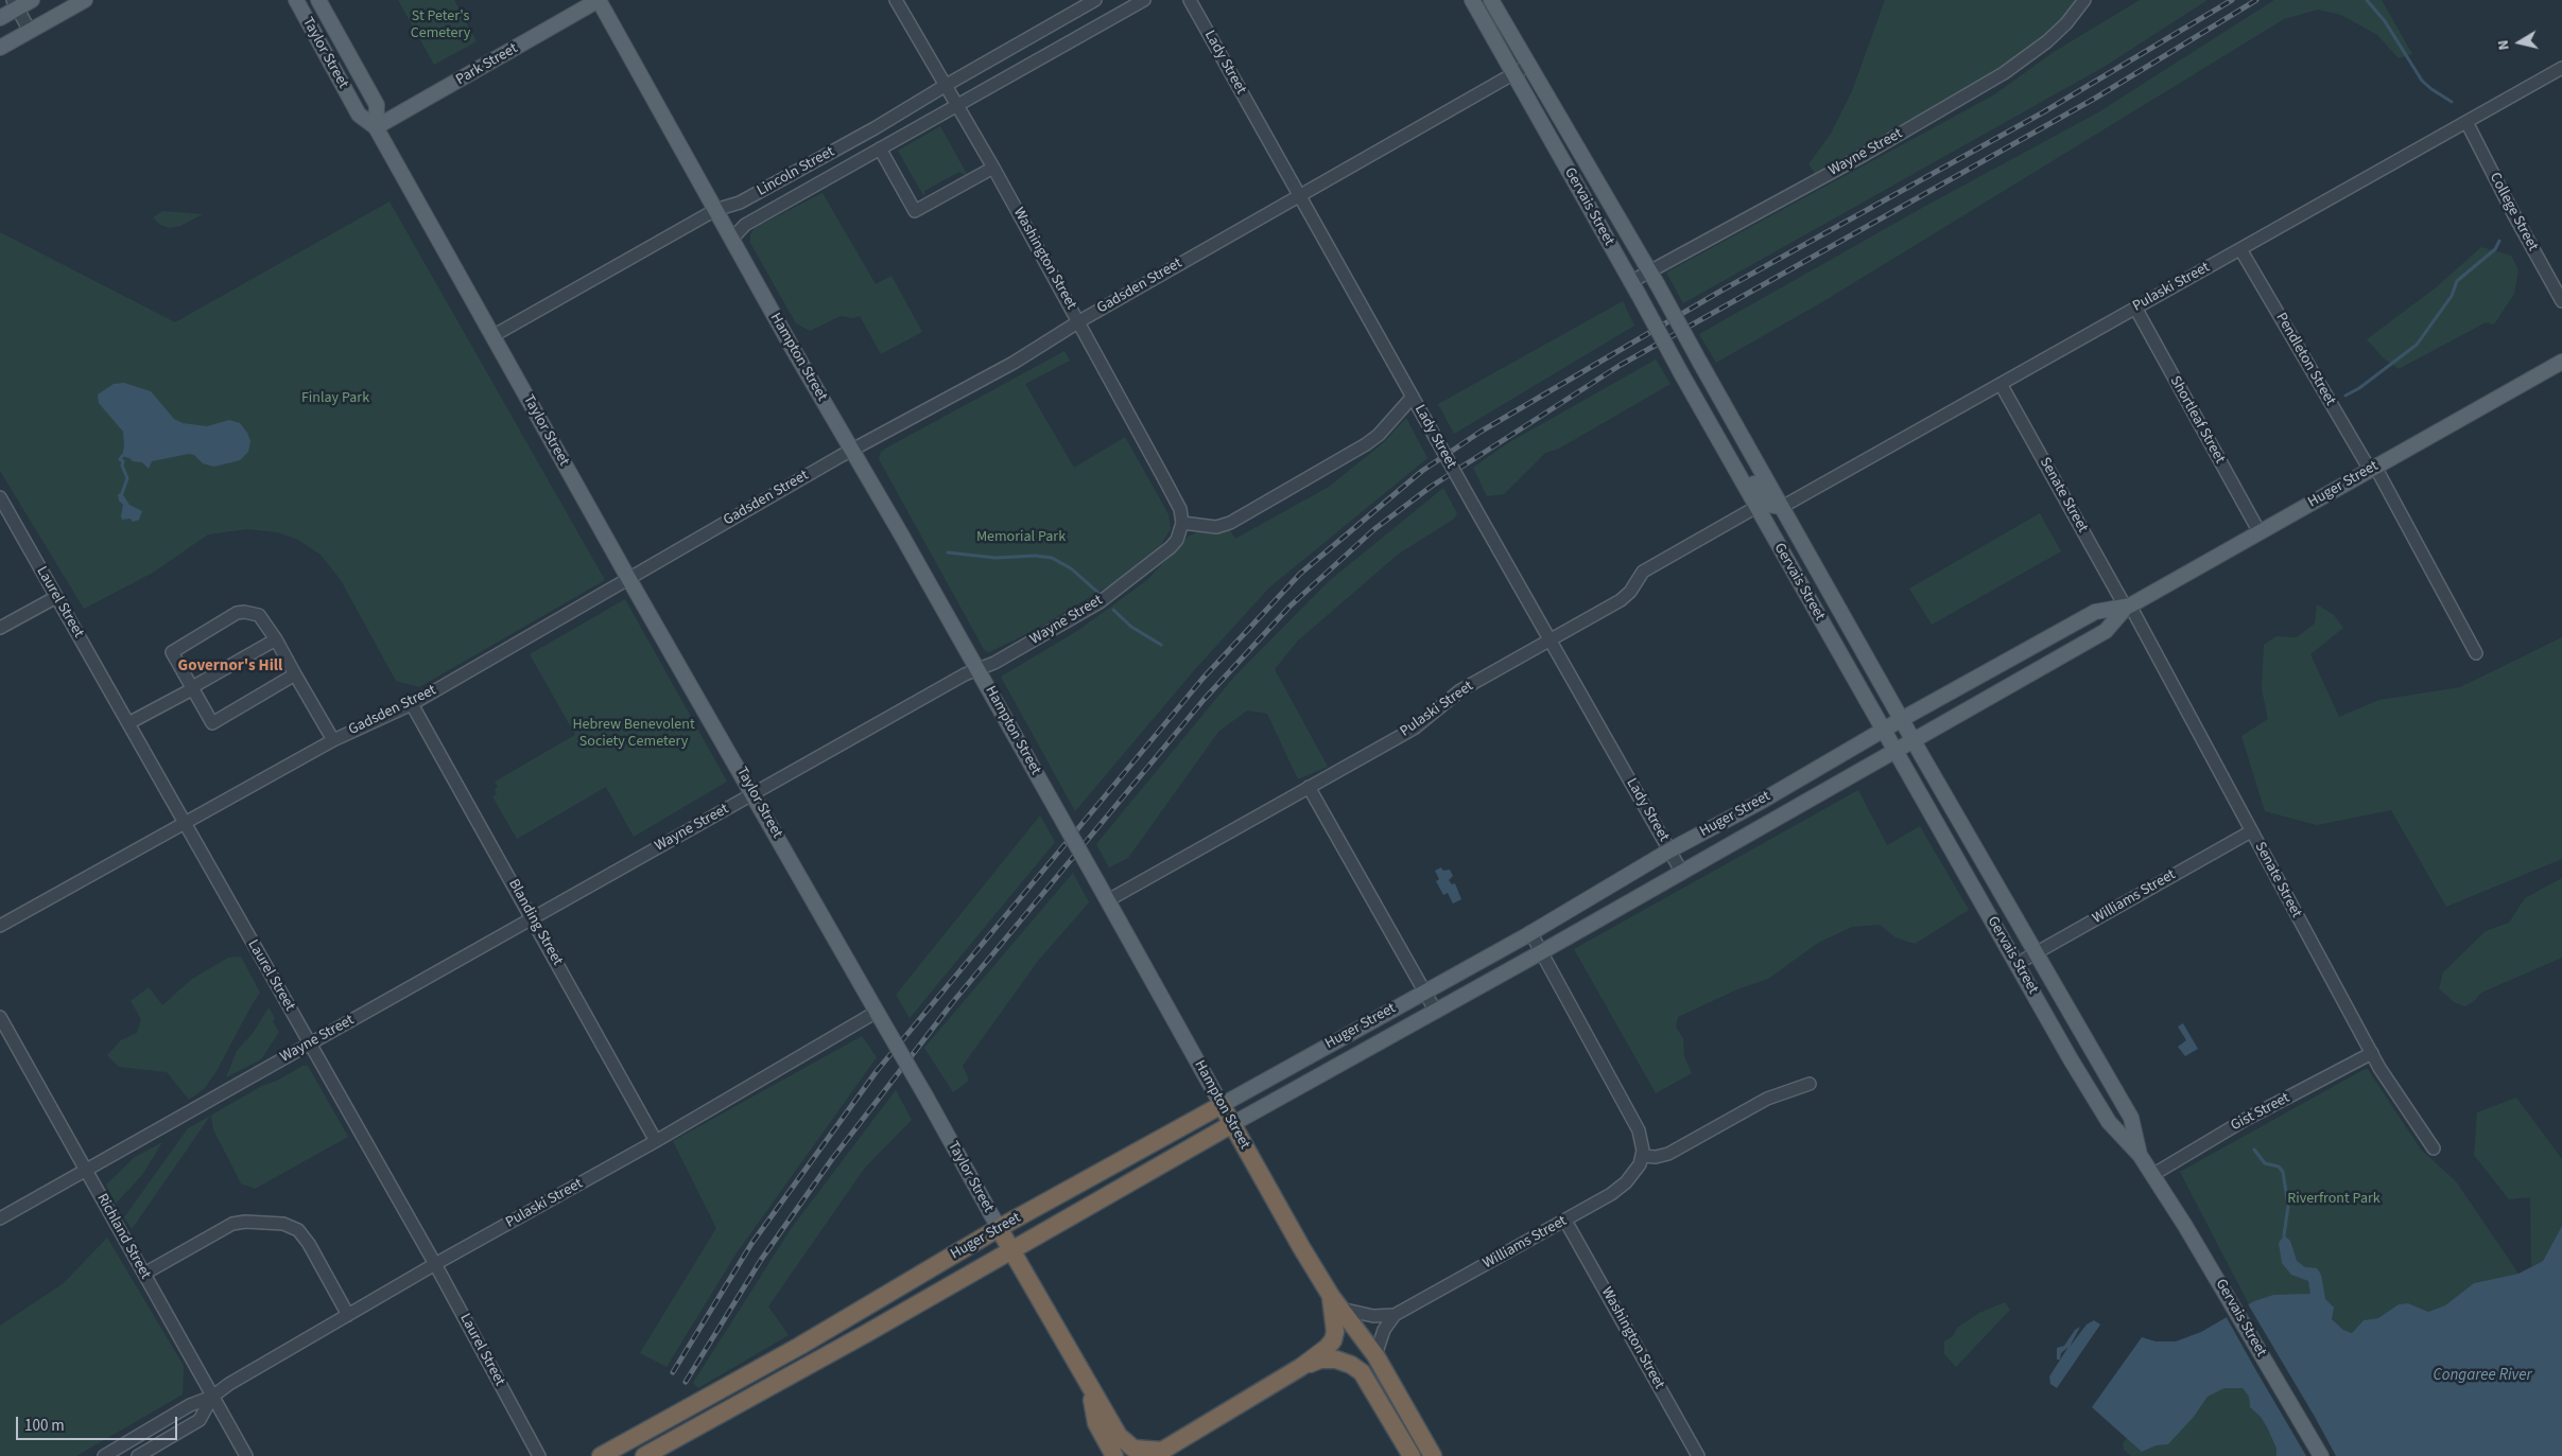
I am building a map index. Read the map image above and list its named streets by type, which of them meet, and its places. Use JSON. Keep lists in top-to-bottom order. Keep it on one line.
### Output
{"streets":{"highway":["Taylor Street","Hampton Street","Huger Street"],"main road":["Park Street","Gervais Street"],"street":["Lady Street","Wayne Street","Lincoln Street","College Street","Washington Street","Gadsden Street","Pulaski Street","Pendleton Street","Shortleaf Street","Senate Street","Laurel Street","Williams Street","Blanding Street","Gist Street","Richland Street"]},"crossings":[["Taylor Street","Park Street"],["Taylor Street","Wayne Street"],["Taylor Street","Lincoln Street"],["Taylor Street","Gadsden Street"],["Taylor Street","Pulaski Street"],["Taylor Street","Huger Street"],["Lady Street","Gadsden Street"],["Lady Street","Pulaski Street"],["Lady Street","Huger Street"],["Park Street","Hampton Street"],["Wayne Street","Gervais Street"],["Wayne Street","Washington Street"],["Wayne Street","Hampton Street"],["Wayne Street","Laurel Street"],["Wayne Street","Blanding Street"],["Wayne Street","Richland Street"],["Lincoln Street","Washington Street"],["Lincoln Street","Hampton Street"],["Gervais Street","Gadsden Street"],["Gervais Street","Pulaski Street"],["Gervais Street","Huger Street"],["Gervais Street","Williams Street"],["Gervais Street","Gist Street"],["College Street","Pulaski Street"],["Washington Street","Gadsden Street"],["Washington Street","Williams Street"],["Gadsden Street","Hampton Street"],["Gadsden Street","Laurel Street"],["Gadsden Street","Blanding Street"],["Pulaski Street","Hampton Street"],["Pulaski Street","Pendleton Street"],["Pulaski Street","Shortleaf Street"],["Pulaski Street","Senate Street"],["Pulaski Street","Laurel Street"],["Pulaski Street","Blanding Street"],["Pulaski Street","Richland Street"],["Hampton Street","Huger Street"],["Hampton Street","Williams Street"],["Pendleton Street","Huger Street"],["Shortleaf Street","Huger Street"],["Huger Street","Senate Street"],["Senate Street","Williams Street"],["Senate Street","Gist Street"]],"districts":["Governor's Hill"],"water":["Congaree River"],"parks":["St Peter's Cemetery","Finlay Park","Memorial Park","Hebrew Benevolent Society Cemetery","Riverfront Park"],"scale_bar":"100 m","north":"left"}
